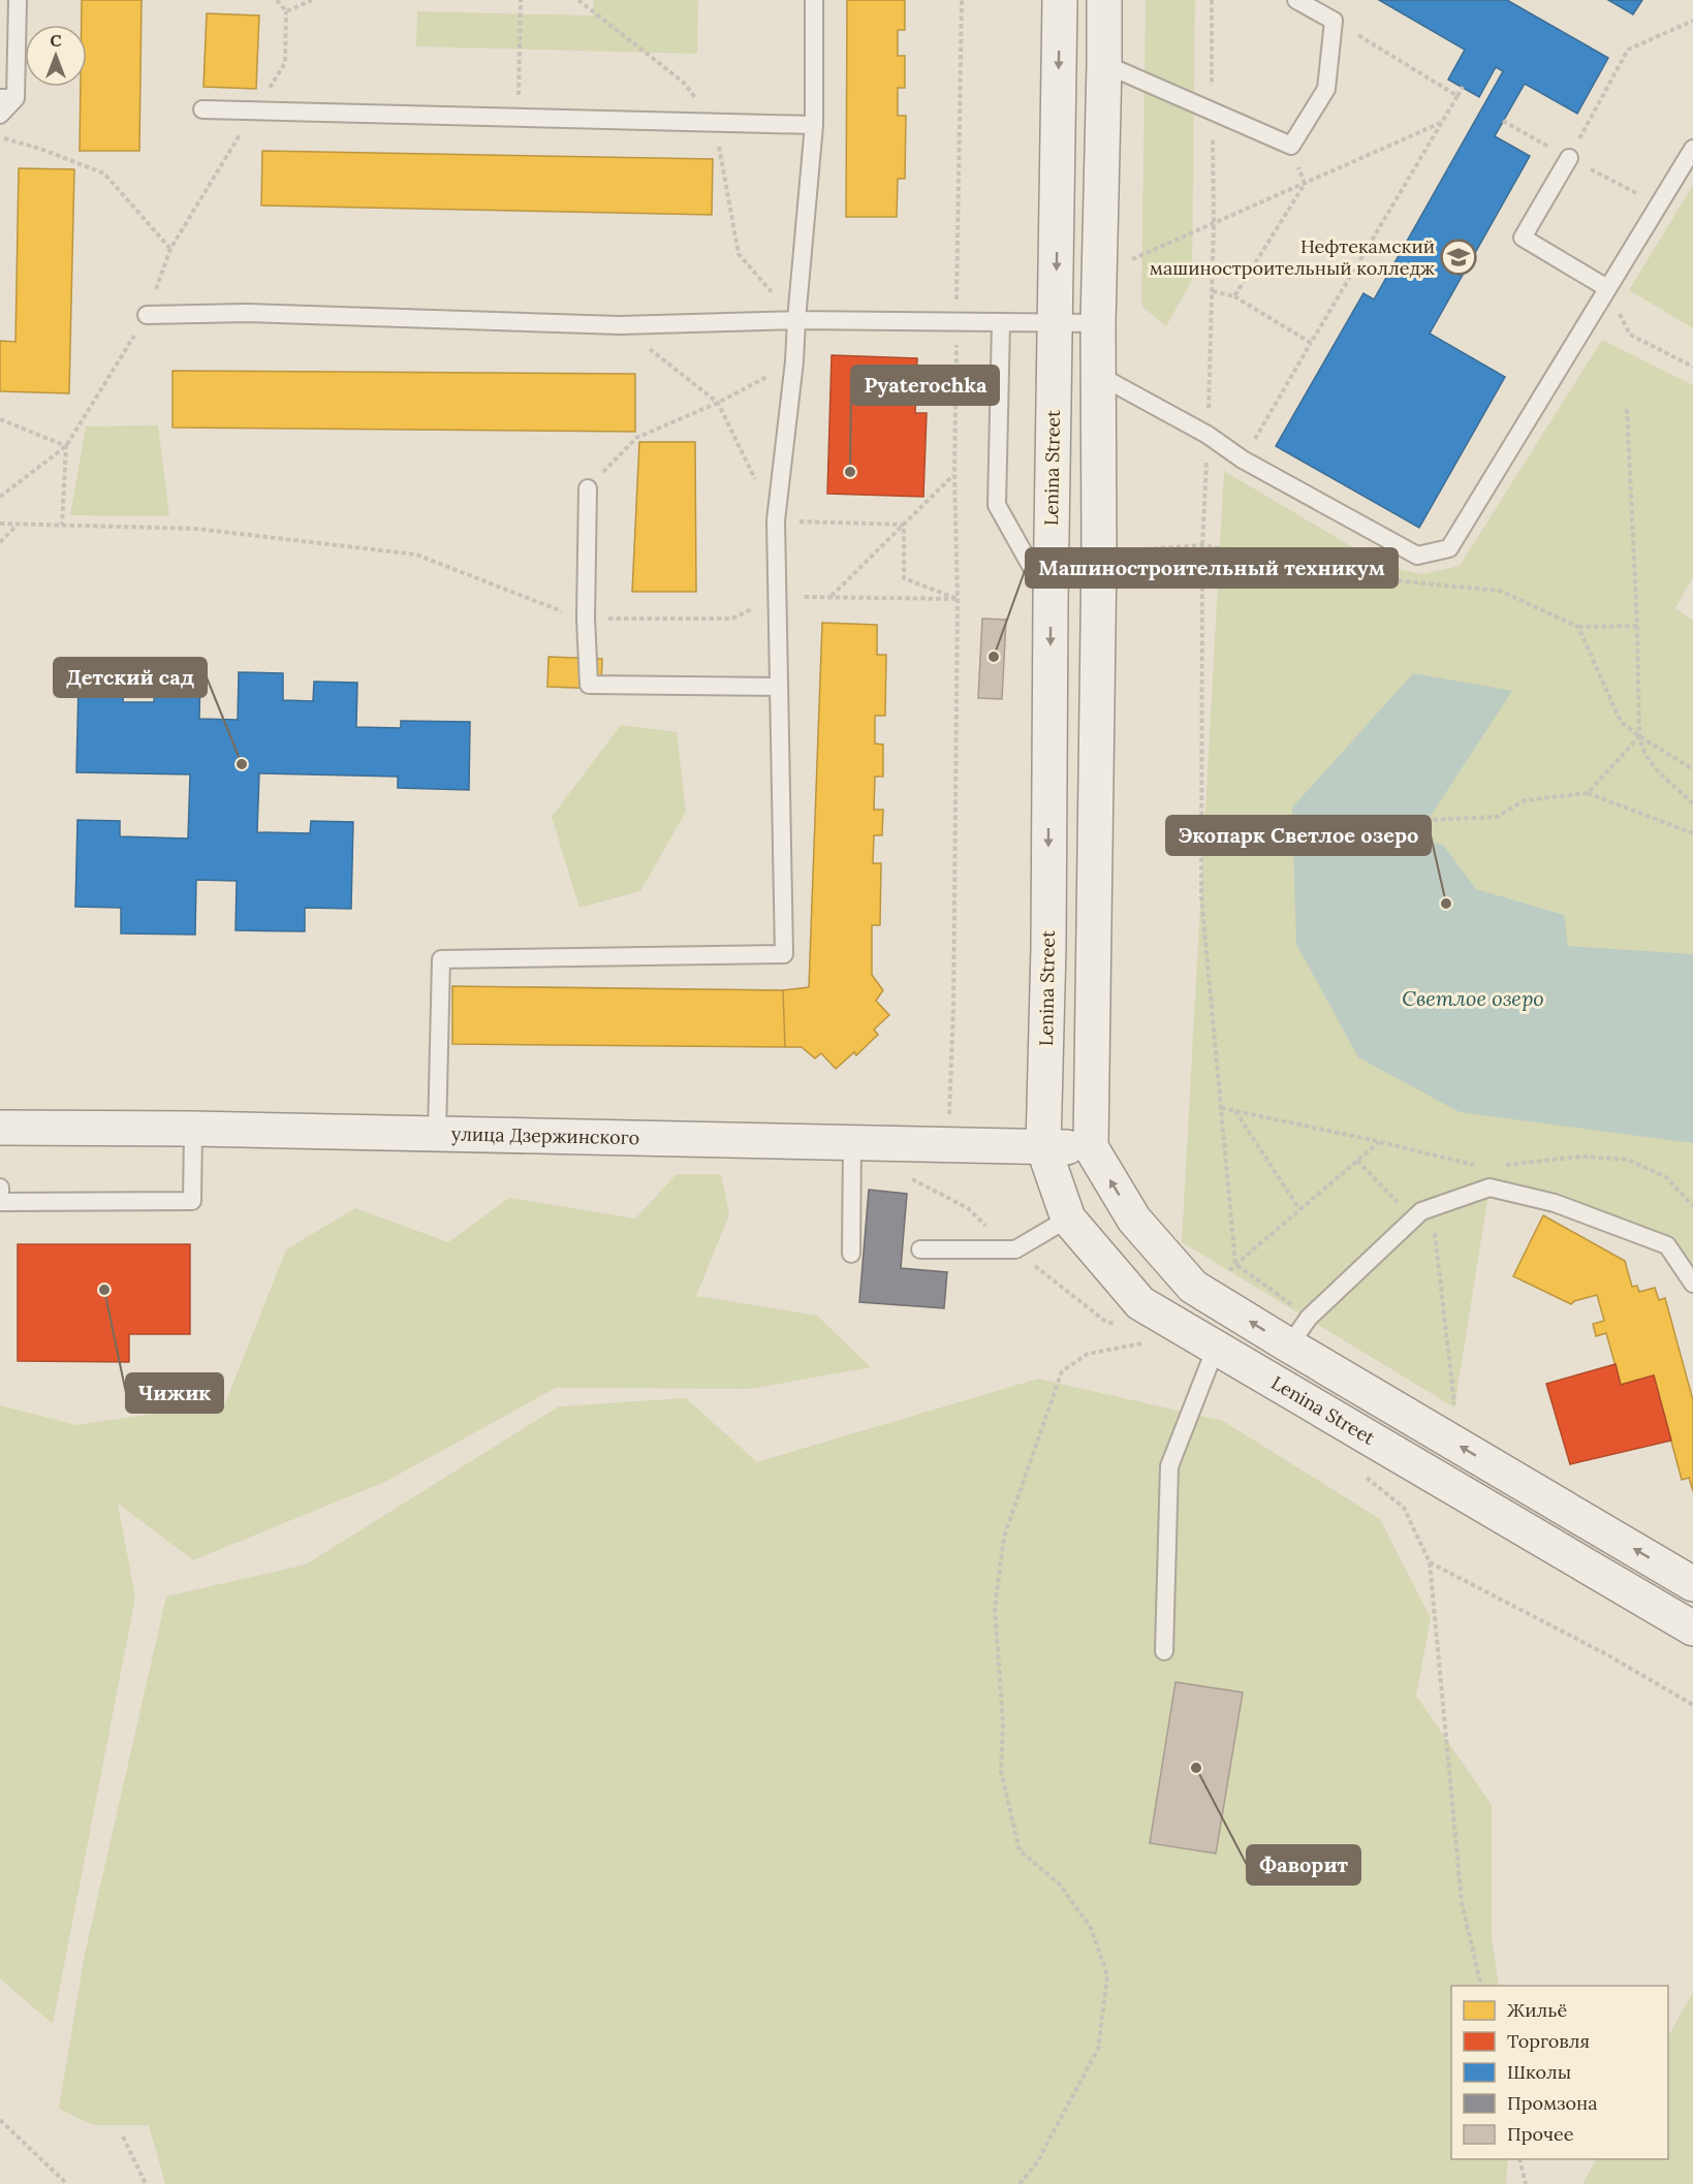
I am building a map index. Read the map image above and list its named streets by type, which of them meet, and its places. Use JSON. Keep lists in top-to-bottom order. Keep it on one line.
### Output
{"streets":{"main road":["Lenina Street","улица Дзержинского"]},"crossings":[["Lenina Street","улица Дзержинского"]],"water":["Светлое озеро"],"places":{"school or university":["Нефтекамский машиностроительный колледж"],"other":["Pyaterochka","Машиностроительный техникум","Детский сад","Экопарк Светлое озеро","Чижик","Фаворит"]},"legend":["Жильё","Торговля","Школы","Промзона","Прочее"],"north":"top"}
